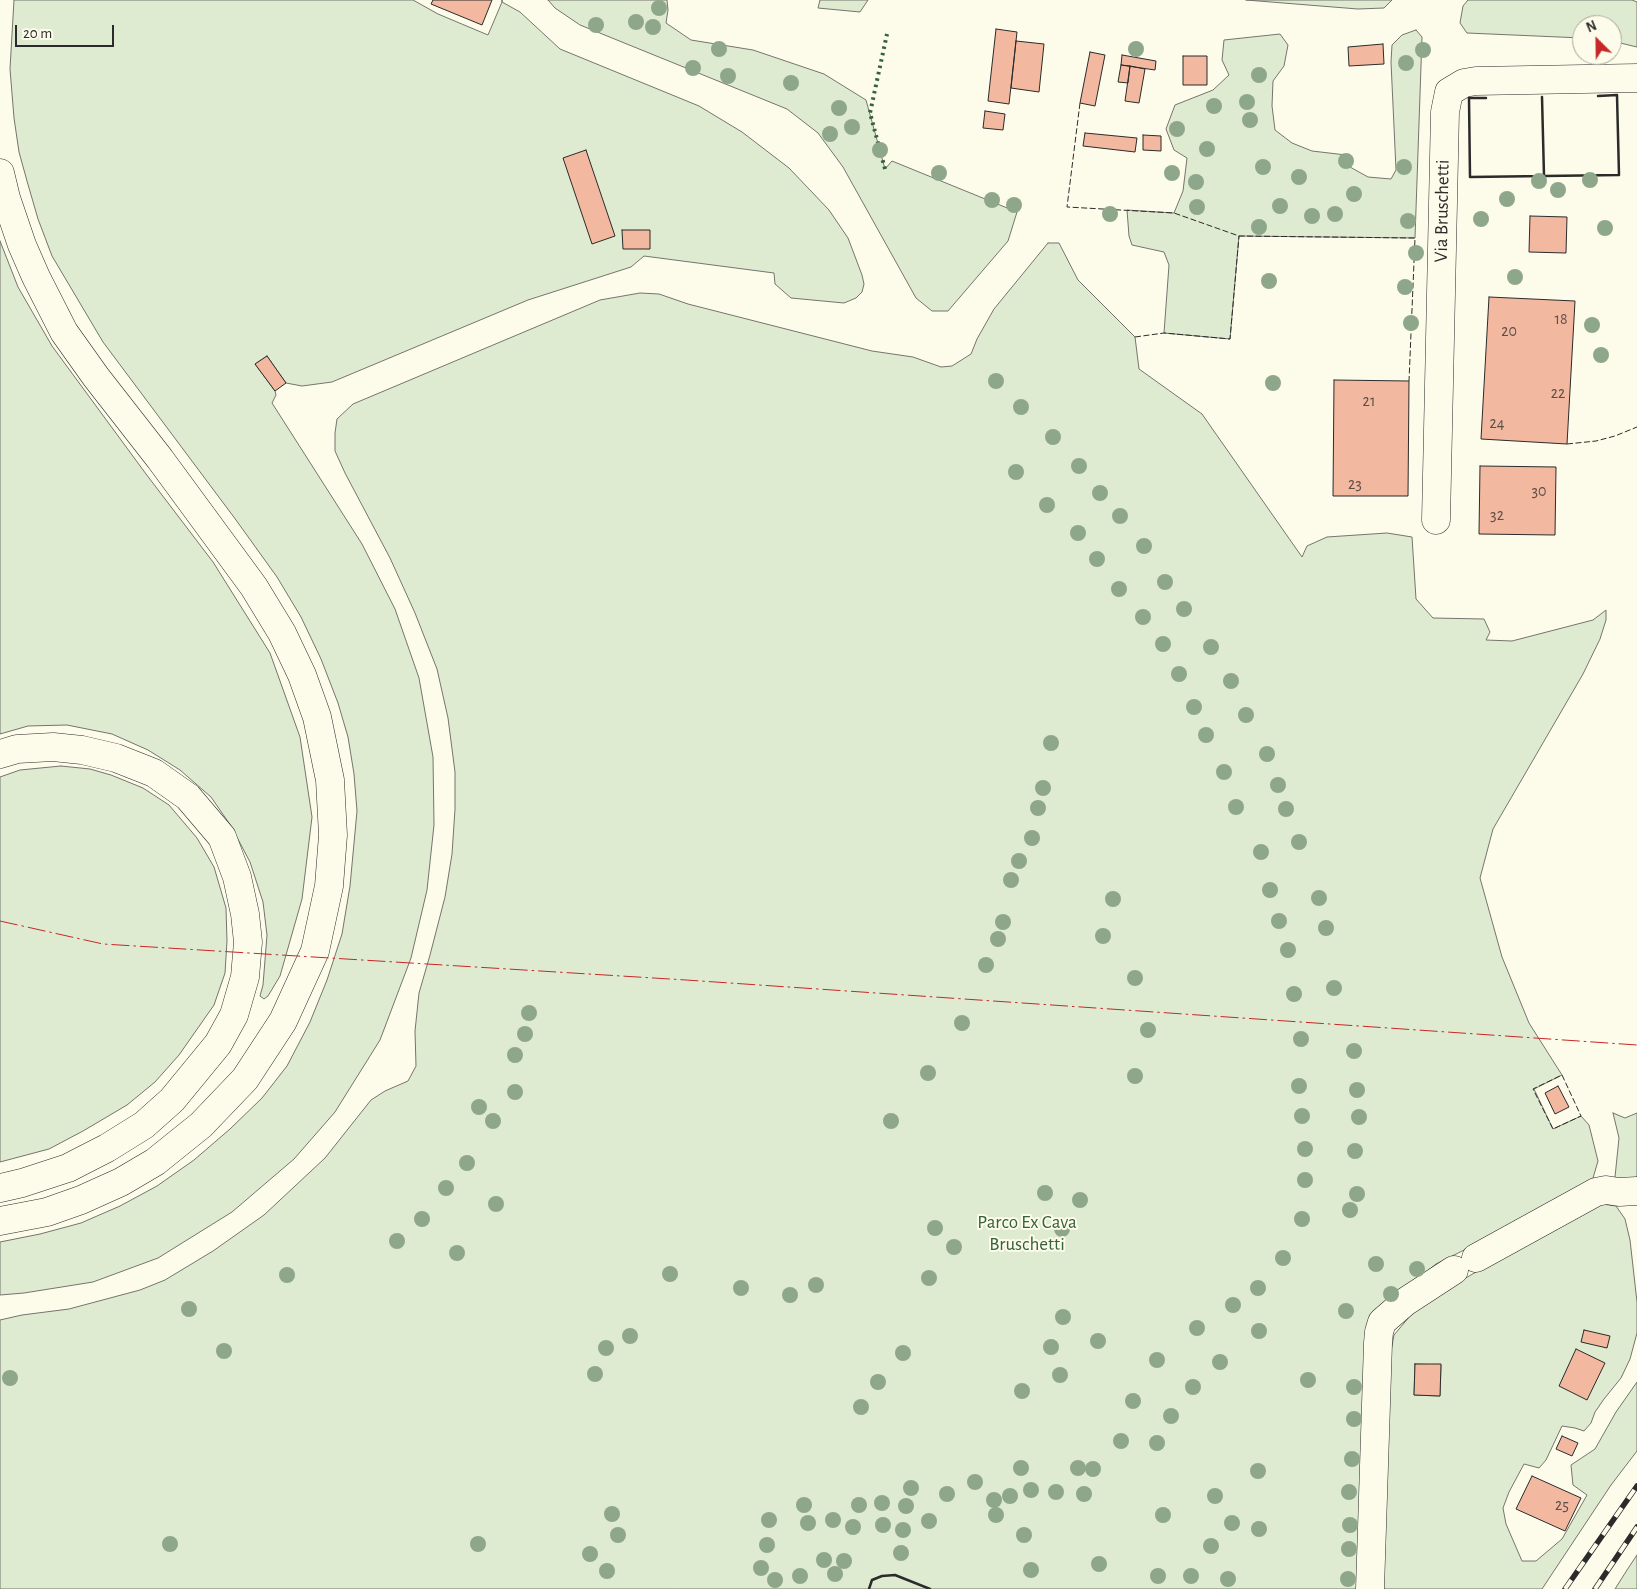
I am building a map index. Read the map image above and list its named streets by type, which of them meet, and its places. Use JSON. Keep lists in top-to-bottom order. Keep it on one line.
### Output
{"streets":{"main road":["Via Bruschetti"]},"parks":["Parco Ex Cava Bruschetti"],"house_numbers":["18","20","22","21","24","23","30","32","25"],"scale_bar":"20 m","north":"top left"}
